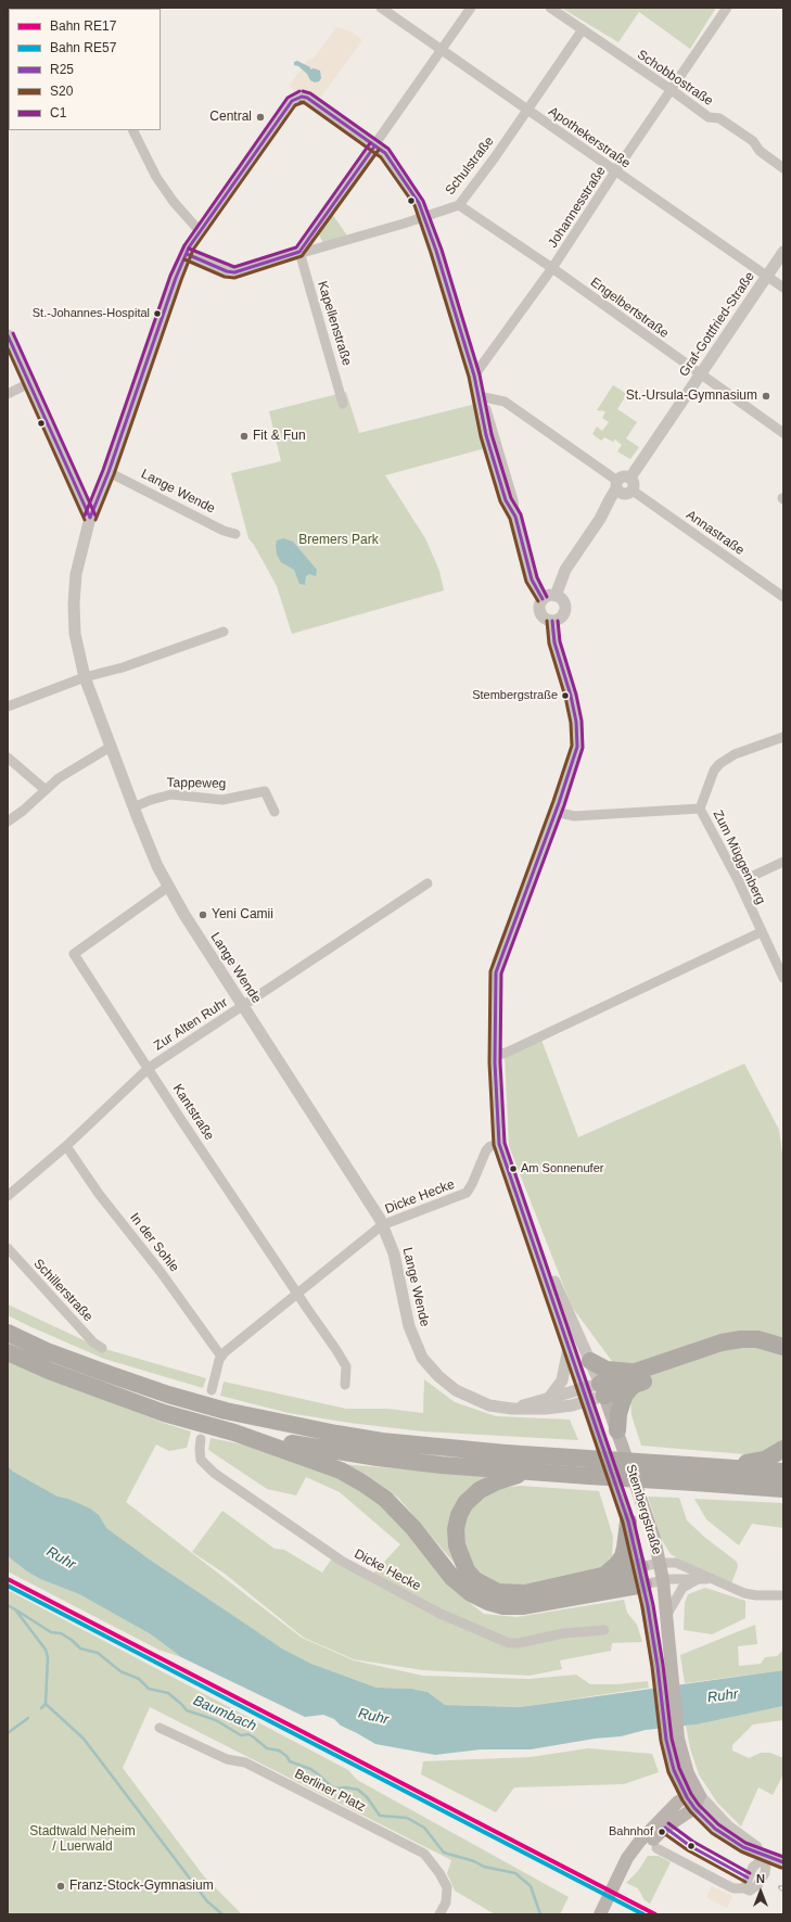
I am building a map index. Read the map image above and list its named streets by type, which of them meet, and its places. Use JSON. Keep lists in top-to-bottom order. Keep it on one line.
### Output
{"streets":{"main road":["Stembergstraße"],"street":["Schobbostraße","Apothekerstraße","Schulstraße","Johannesstraße","Engelbertstraße","Kapellenstraße","Graf-Gottfried-Straße","Lange Wende","Annastraße","Tappeweg","Zum Müggenberg","Zur Alten Ruhr","Kantstraße","Dicke Hecke","In der Sohle","Schillerstraße","Berliner Platz"]},"crossings":[["Schobbostraße","Schulstraße"],["Schobbostraße","Johannesstraße"],["Apothekerstraße","Schulstraße"],["Apothekerstraße","Johannesstraße"],["Apothekerstraße","Graf-Gottfried-Straße"],["Schulstraße","Engelbertstraße"],["Schulstraße","Kapellenstraße"],["Schulstraße","Lange Wende"],["Johannesstraße","Engelbertstraße"],["Engelbertstraße","Graf-Gottfried-Straße"],["Graf-Gottfried-Straße","Annastraße"],["Lange Wende","Tappeweg"],["Lange Wende","Zur Alten Ruhr"],["Lange Wende","Kantstraße"],["Lange Wende","Dicke Hecke"],["Lange Wende","Stembergstraße"],["Zum Müggenberg","Stembergstraße"],["Zur Alten Ruhr","Kantstraße"],["Zur Alten Ruhr","In der Sohle"],["Kantstraße","Dicke Hecke"],["Dicke Hecke","In der Sohle"],["Dicke Hecke","Stembergstraße"]],"water":["Ruhr","Baumbach"],"parks":["Bremers Park","Stadtwald Neheim / Luerwald"],"places":["Central","St.-Johannes-Hospital","St.-Ursula-Gymnasium","Fit & Fun","Stembergstraße","Yeni Camii","Am Sonnenufer","Bahnhof","Franz-Stock-Gymnasium"],"lines":["transit line C1","transit line R25","transit line S20","rail line RE17","rail line RE57"],"legend":["Bahn RE17","Bahn RE57","R25","S20","C1"],"north":"top"}
